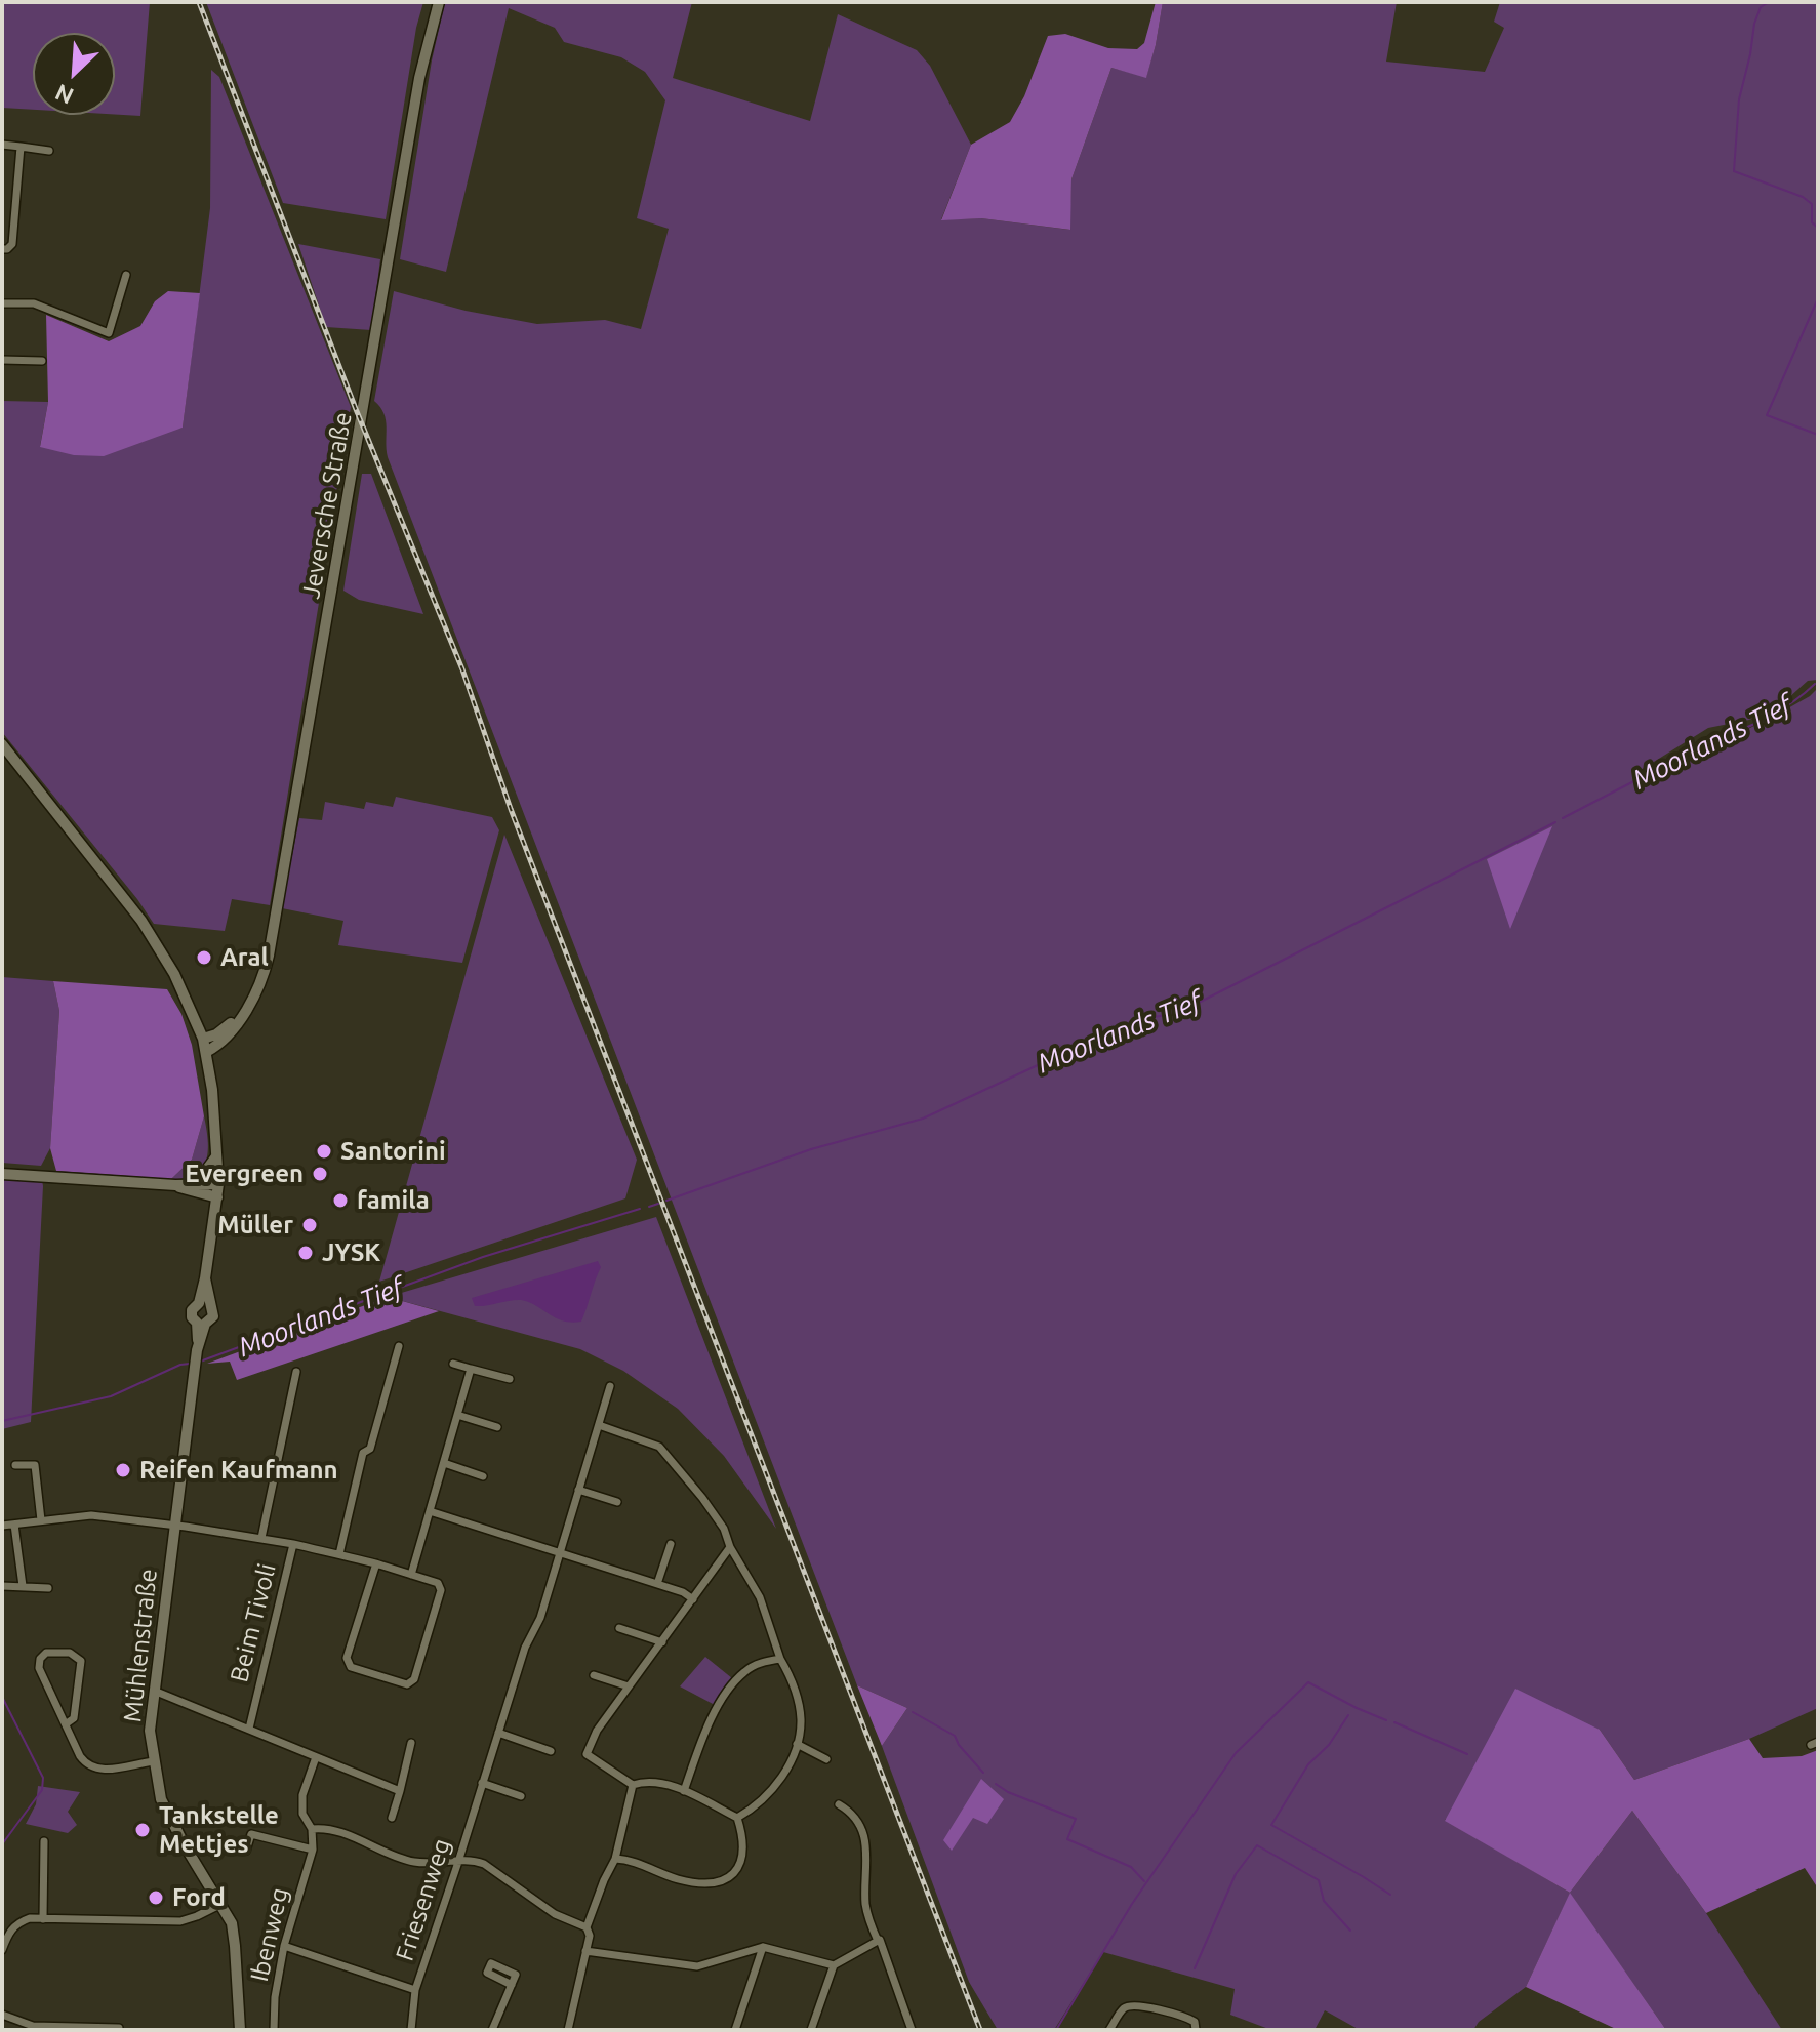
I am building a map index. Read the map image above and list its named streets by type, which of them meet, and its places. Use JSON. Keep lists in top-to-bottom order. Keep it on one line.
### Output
{"streets":{"street":["Jeversche Straße","Beim Tivoli","Mühlenstraße","Friesenweg","Ibenweg"]},"crossings":[["Beim Tivoli","Mühlenstraße"]],"water":["Moorlands Tief"],"places":["Aral","Santorini","Evergreen","famila","Müller","JYSK","Reifen Kaufmann","Tankstelle Mettjes","Ford"],"north":"bottom left"}
